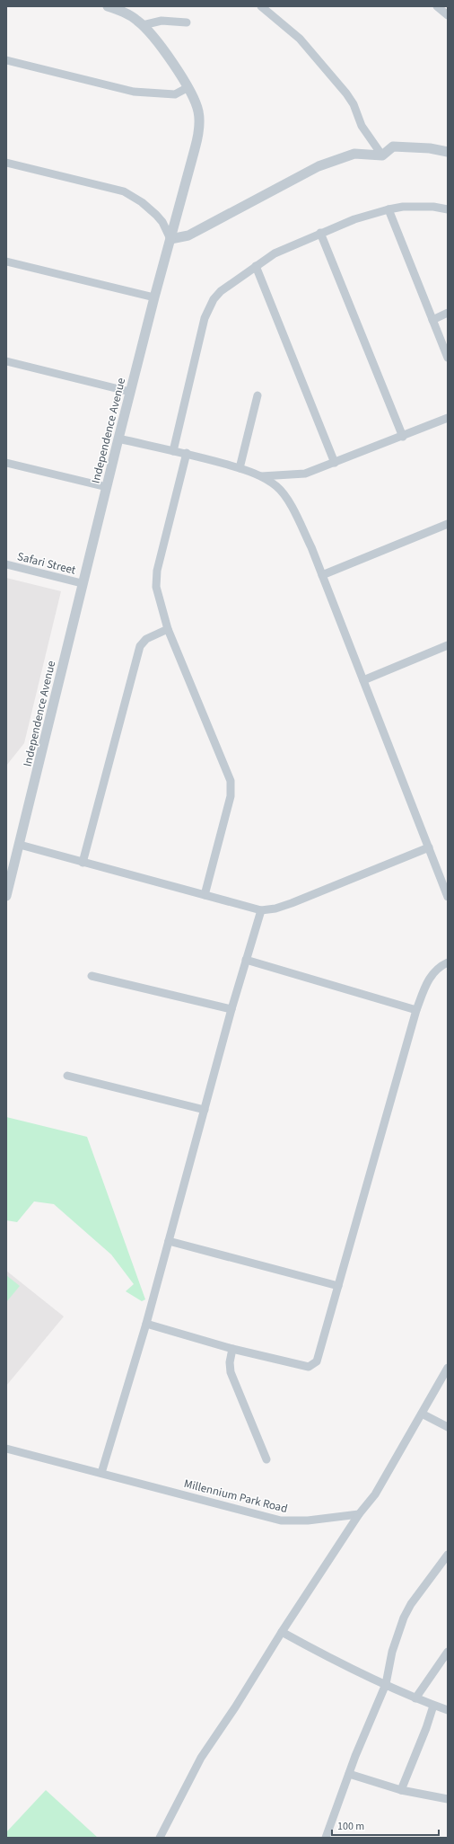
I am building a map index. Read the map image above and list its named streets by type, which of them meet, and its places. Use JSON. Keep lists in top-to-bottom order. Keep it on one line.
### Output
{"streets":{"street":["Independence Avenue","Safari Street","Millennium Park Road"]},"crossings":[["Independence Avenue","Safari Street"]],"scale_bar":"100 m"}
